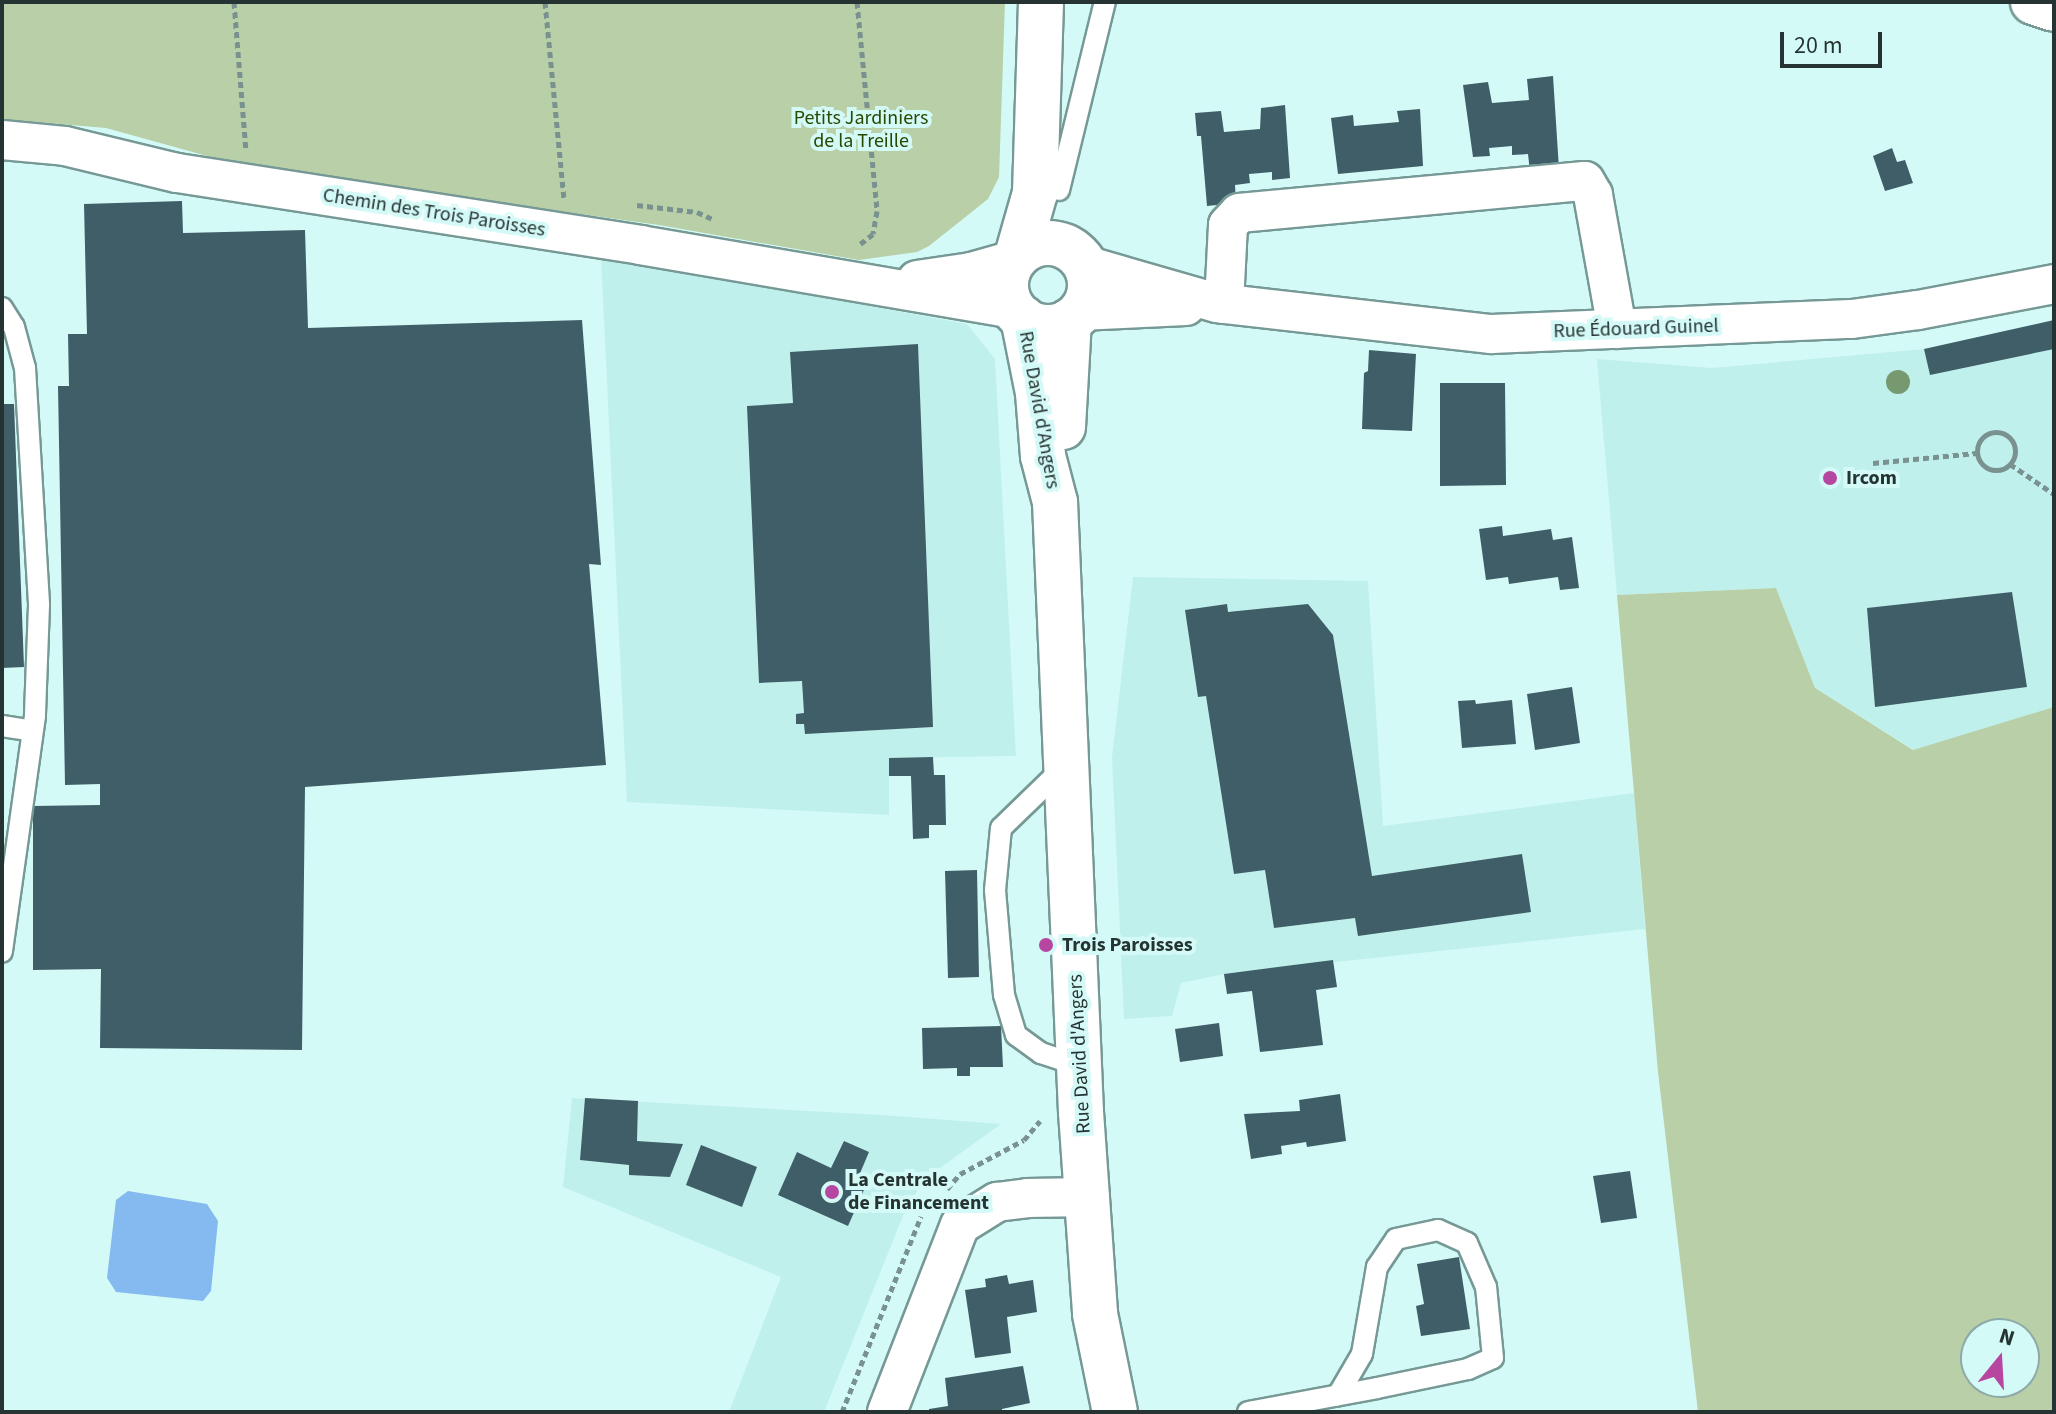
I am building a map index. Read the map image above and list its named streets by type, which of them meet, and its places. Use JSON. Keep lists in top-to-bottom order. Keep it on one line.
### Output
{"streets":{"main road":["Rue David d'Angers"],"street":["Chemin des Trois Paroisses","Rue Édouard Guinel"]},"crossings":[["Chemin des Trois Paroisses","Rue Édouard Guinel"],["Chemin des Trois Paroisses","Rue David d'Angers"],["Rue Édouard Guinel","Rue David d'Angers"]],"parks":["Petits Jardiniers de la Treille"],"places":["Ircom","Trois Paroisses","La Centrale de Financement"],"scale_bar":"20 m","north":"top"}
